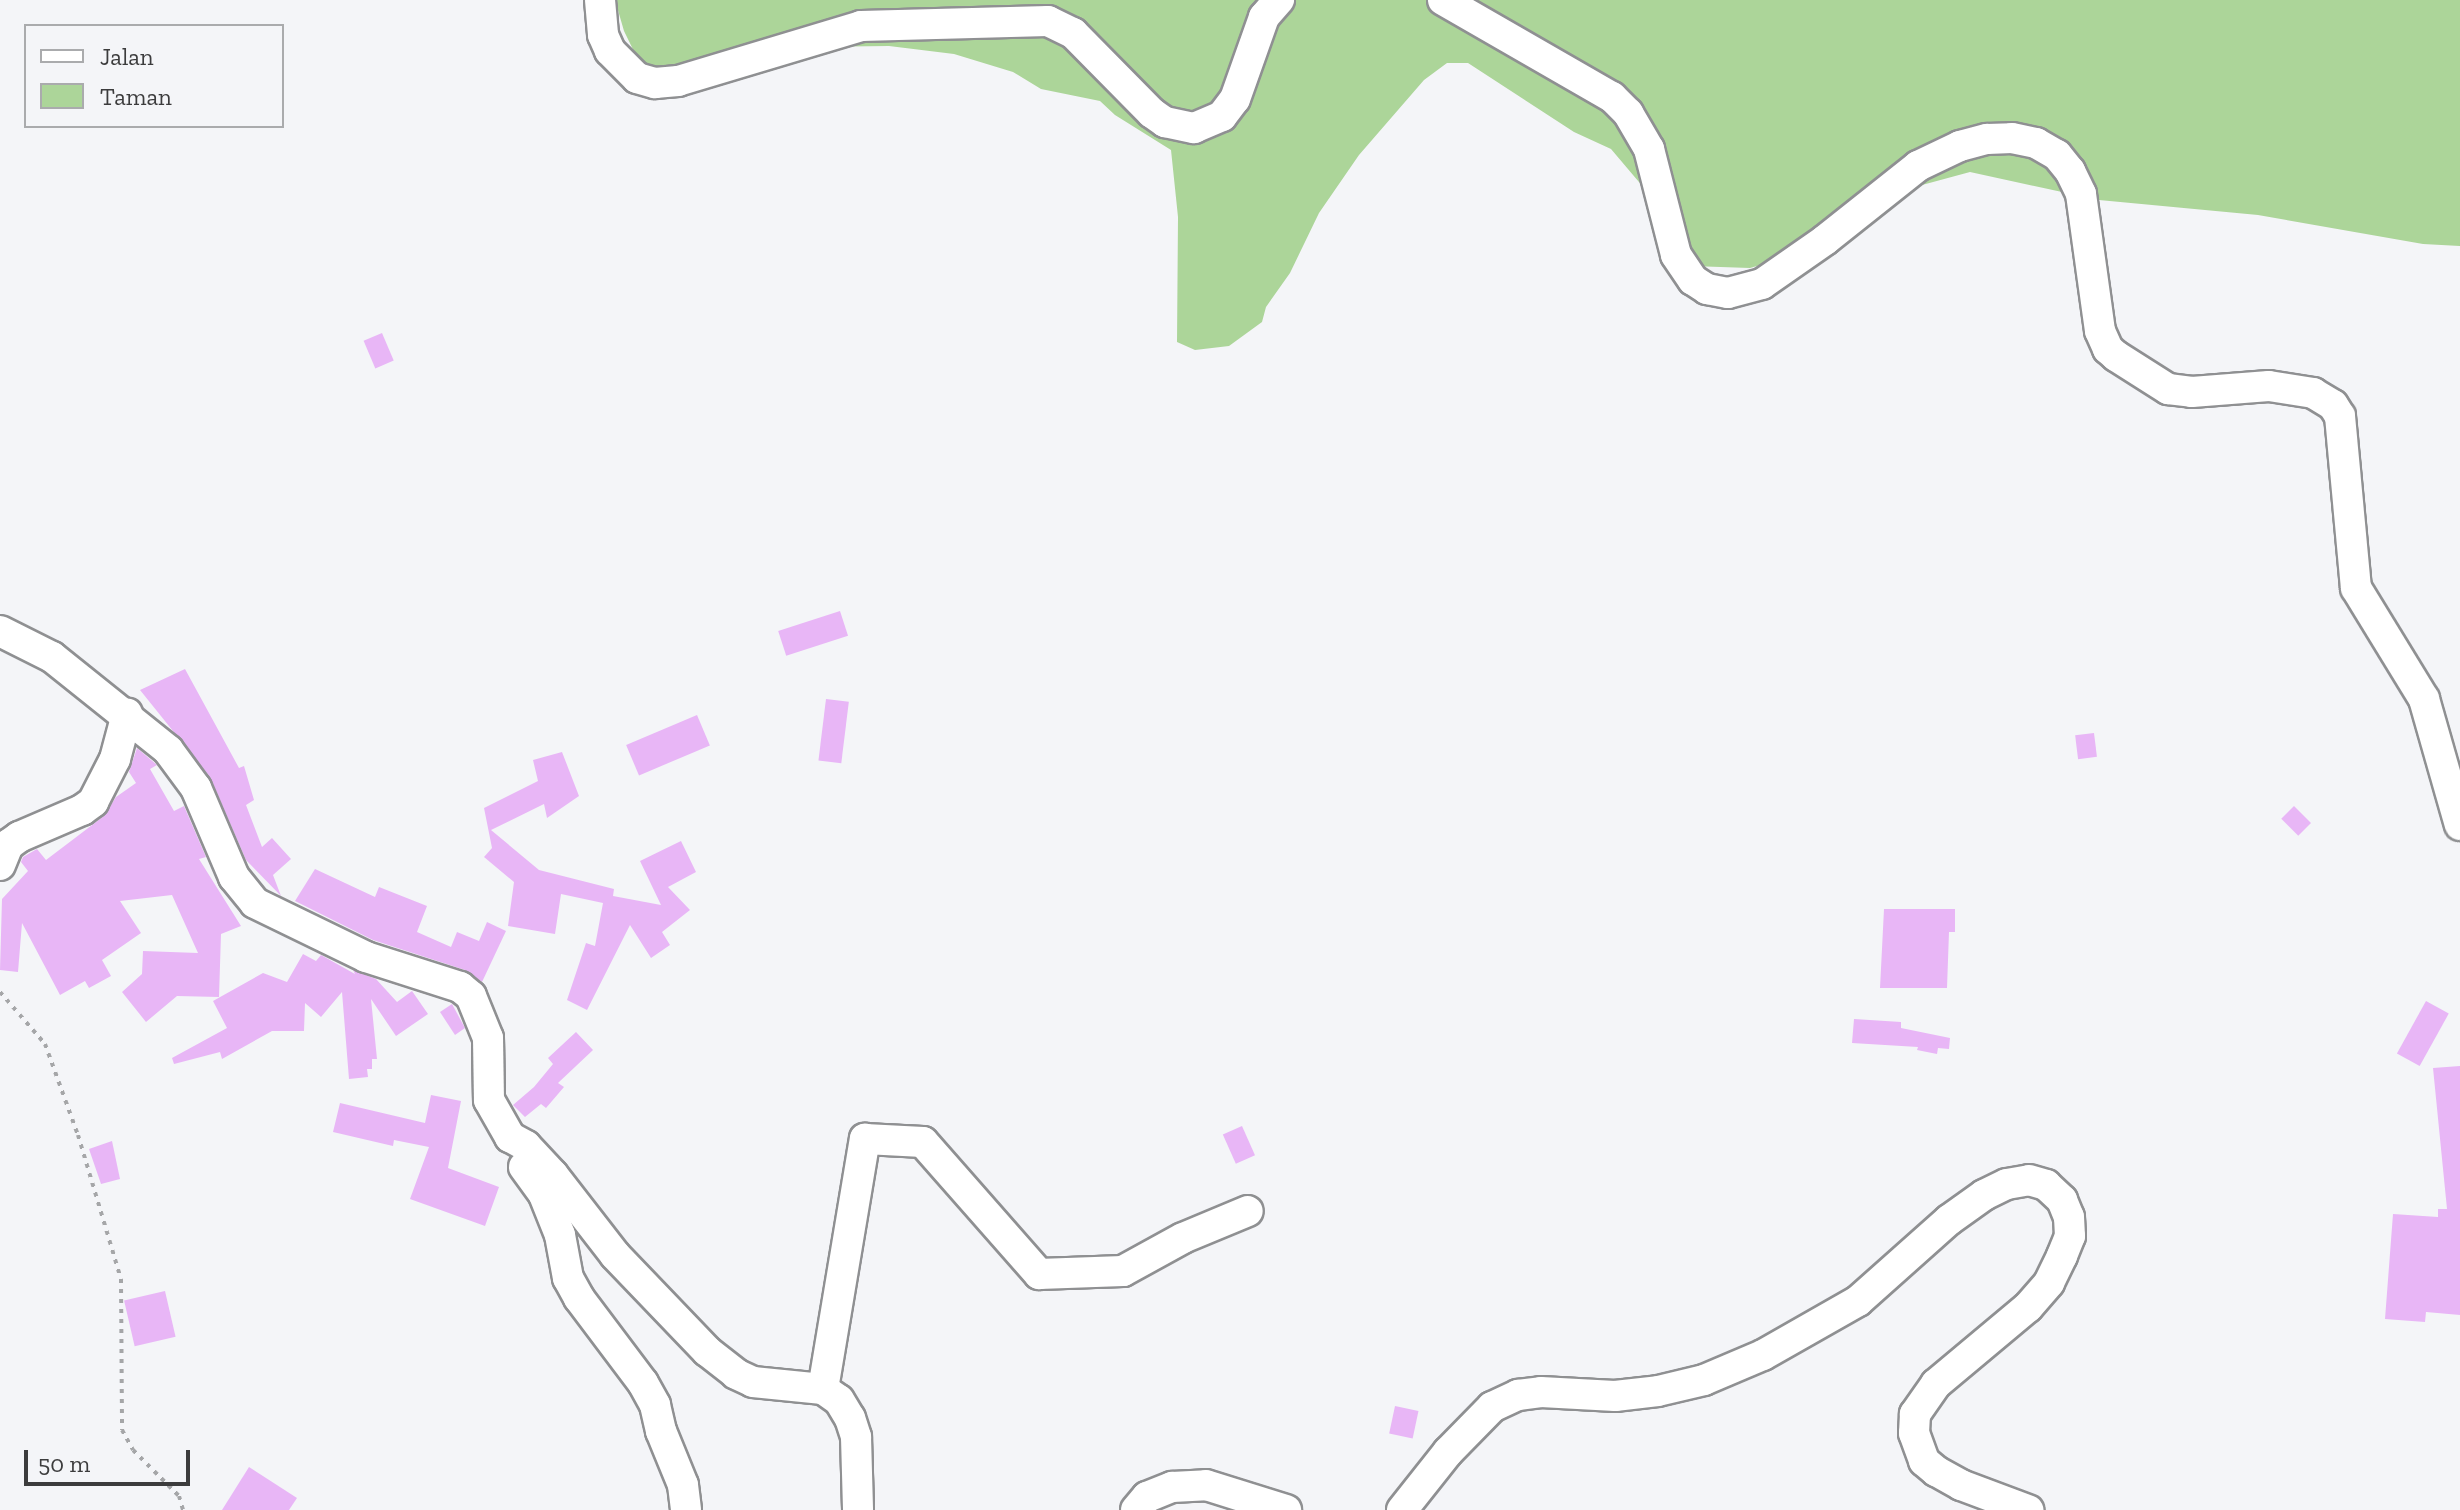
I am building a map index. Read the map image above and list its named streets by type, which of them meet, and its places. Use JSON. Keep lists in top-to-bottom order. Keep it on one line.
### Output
{"legend":["Jalan","Taman"],"scale_bar":"50 m"}
